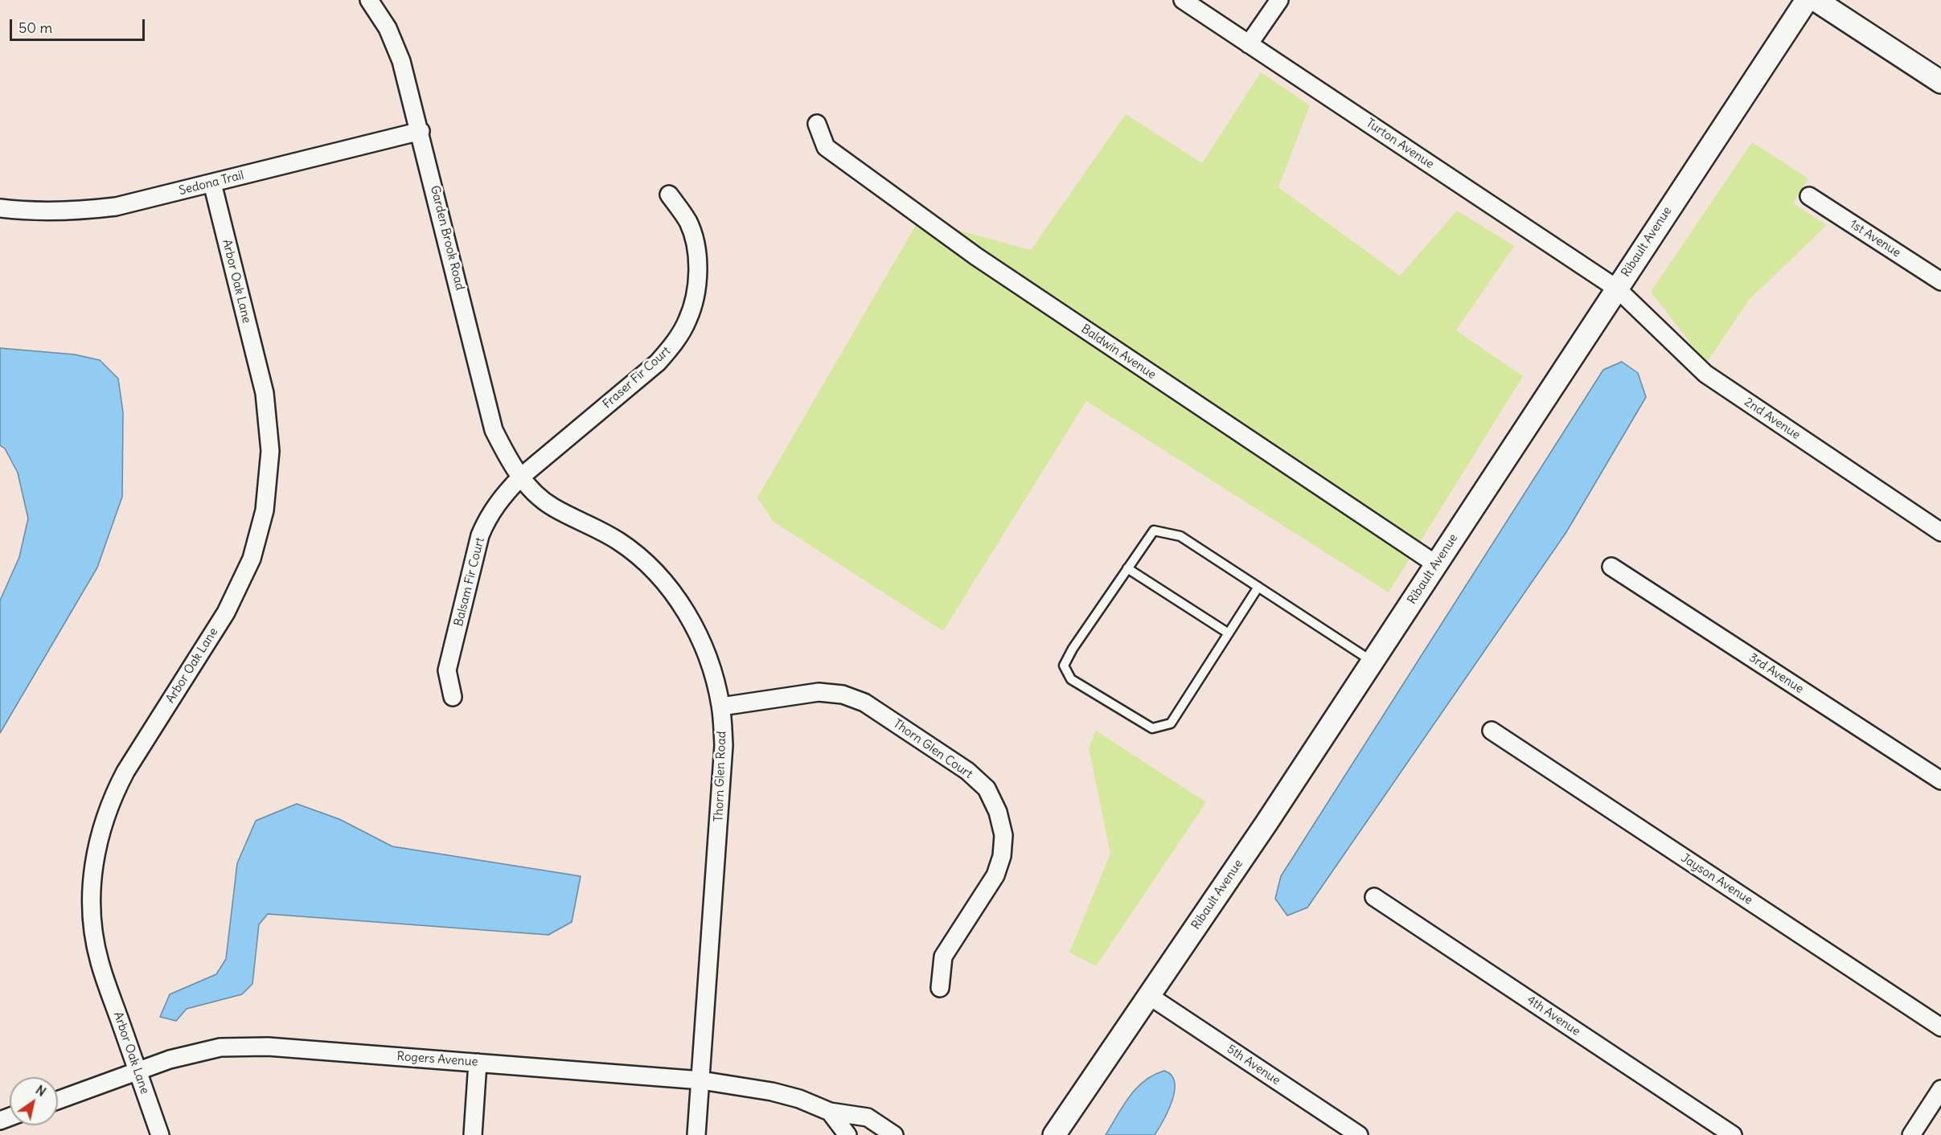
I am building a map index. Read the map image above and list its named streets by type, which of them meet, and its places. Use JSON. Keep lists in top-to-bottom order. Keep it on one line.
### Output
{"streets":{"street":["Turton Avenue","Sedona Trail","Garden Brook Road","1st Avenue","Ribault Avenue","Arbor Oak Lane","Baldwin Avenue","Fraser Fir Court","2nd Avenue","Balsam Fir Court","3rd Avenue","Thorn Glen Court","Thorn Glen Road","Jayson Avenue","4th Avenue","Rogers Avenue","5th Avenue"]},"crossings":[["Turton Avenue","Ribault Avenue"],["Turton Avenue","2nd Avenue"],["Sedona Trail","Garden Brook Road"],["Sedona Trail","Arbor Oak Lane"],["Garden Brook Road","Fraser Fir Court"],["Garden Brook Road","Balsam Fir Court"],["Garden Brook Road","Thorn Glen Road"],["Ribault Avenue","Baldwin Avenue"],["Ribault Avenue","2nd Avenue"],["Ribault Avenue","5th Avenue"],["Arbor Oak Lane","Rogers Avenue"],["Fraser Fir Court","Balsam Fir Court"],["Fraser Fir Court","Thorn Glen Road"],["Balsam Fir Court","Thorn Glen Road"],["Thorn Glen Court","Thorn Glen Road"],["Thorn Glen Road","Rogers Avenue"]],"scale_bar":"50 m","north":"top right"}
